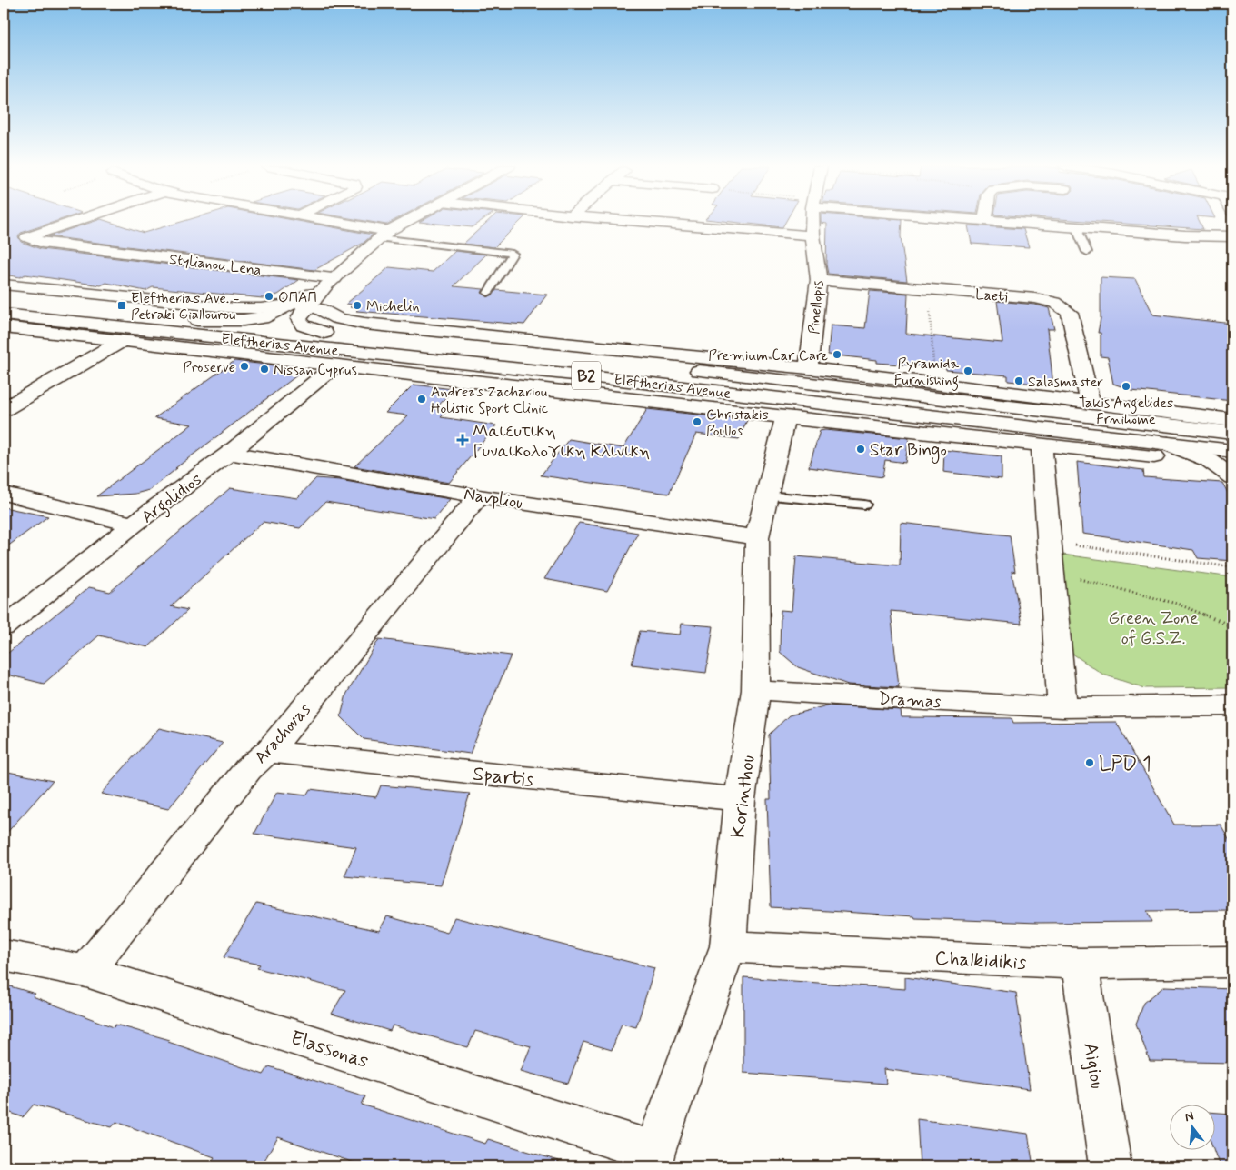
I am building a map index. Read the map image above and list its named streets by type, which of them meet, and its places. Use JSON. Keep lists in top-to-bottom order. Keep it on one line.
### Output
{"streets":{"main road":["Stylianou Lena","Laeti","Pinellopis","Eleftherias Avenue","B2","Argolidios","Navpliou","Dramas","Arachovas","Spartis","Korinthou","Chalkidikis","Elassonas","Aigiou"]},"crossings":[["Laeti","Pinellopis"],["Argolidios","Navpliou"],["Navpliou","Arachovas"],["Navpliou","Korinthou"],["Dramas","Korinthou"],["Arachovas","Spartis"],["Arachovas","Elassonas"],["Spartis","Korinthou"],["Korinthou","Chalkidikis"],["Korinthou","Elassonas"],["Chalkidikis","Aigiou"]],"parks":["Green Zone of G.S.Z."],"places":{"other":["ΟΠΑΠ","Michelin","Premium Car Care","Proserve","Nissan Cyprus","Pyramida Furnishing","Salasmaster","Takis Angelides Frnihome","Andreas Zachariou Holistic Sport Clinic","Christakis Poullos","Star Bingo","LPD 1"],"transit":["Eleftherias Ave. - Petraki Giallourou"],"health":["Μαιευτικη Γυναικολογικη Κλινικη"]},"north":"top"}
